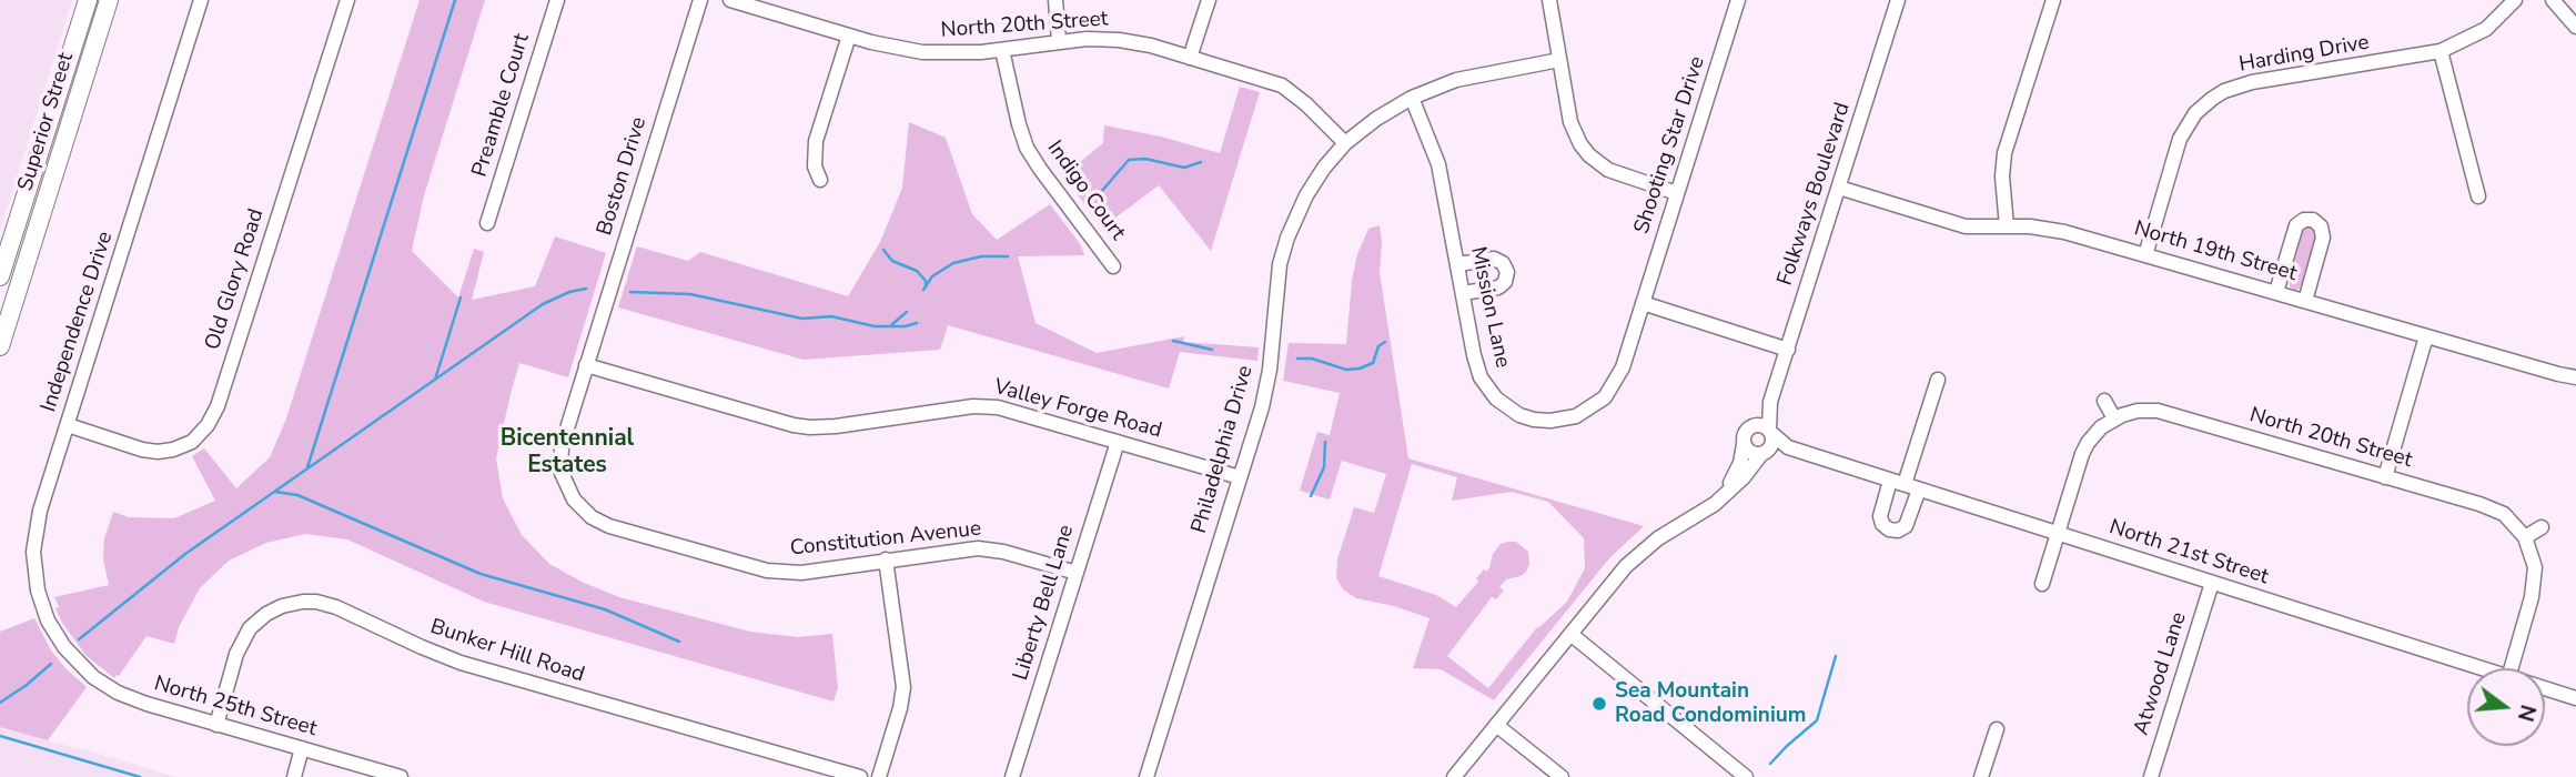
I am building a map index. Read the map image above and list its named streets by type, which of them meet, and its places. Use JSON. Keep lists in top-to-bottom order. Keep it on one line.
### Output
{"streets":{"main road":["Superior Street"],"street":["North 20th Street","Harding Drive","Preamble Court","Shooting Star Drive","Boston Drive","Indigo Court","Folkways Boulevard","North 19th Street","Old Glory Road","Mission Lane","Independence Drive","Valley Forge Road","Philadelphia Drive","Constitution Avenue","North 21st Street","Liberty Bell Lane","Bunker Hill Road","Atwood Lane","North 25th Street"]},"crossings":[["North 20th Street","Indigo Court"],["North 20th Street","Philadelphia Drive"],["Harding Drive","North 19th Street"],["Shooting Star Drive","Mission Lane"],["Boston Drive","Valley Forge Road"],["Boston Drive","Constitution Avenue"],["Folkways Boulevard","North 19th Street"],["Folkways Boulevard","North 21st Street"],["Old Glory Road","Independence Drive"],["Mission Lane","Philadelphia Drive"],["Independence Drive","North 25th Street"],["Valley Forge Road","Philadelphia Drive"],["Valley Forge Road","Constitution Avenue"],["Valley Forge Road","Liberty Bell Lane"],["Constitution Avenue","Liberty Bell Lane"],["North 21st Street","Atwood Lane"],["Bunker Hill Road","North 25th Street"]],"districts":["Bicentennial Estates"],"places":["Sea Mountain Road Condominium"],"north":"right"}
